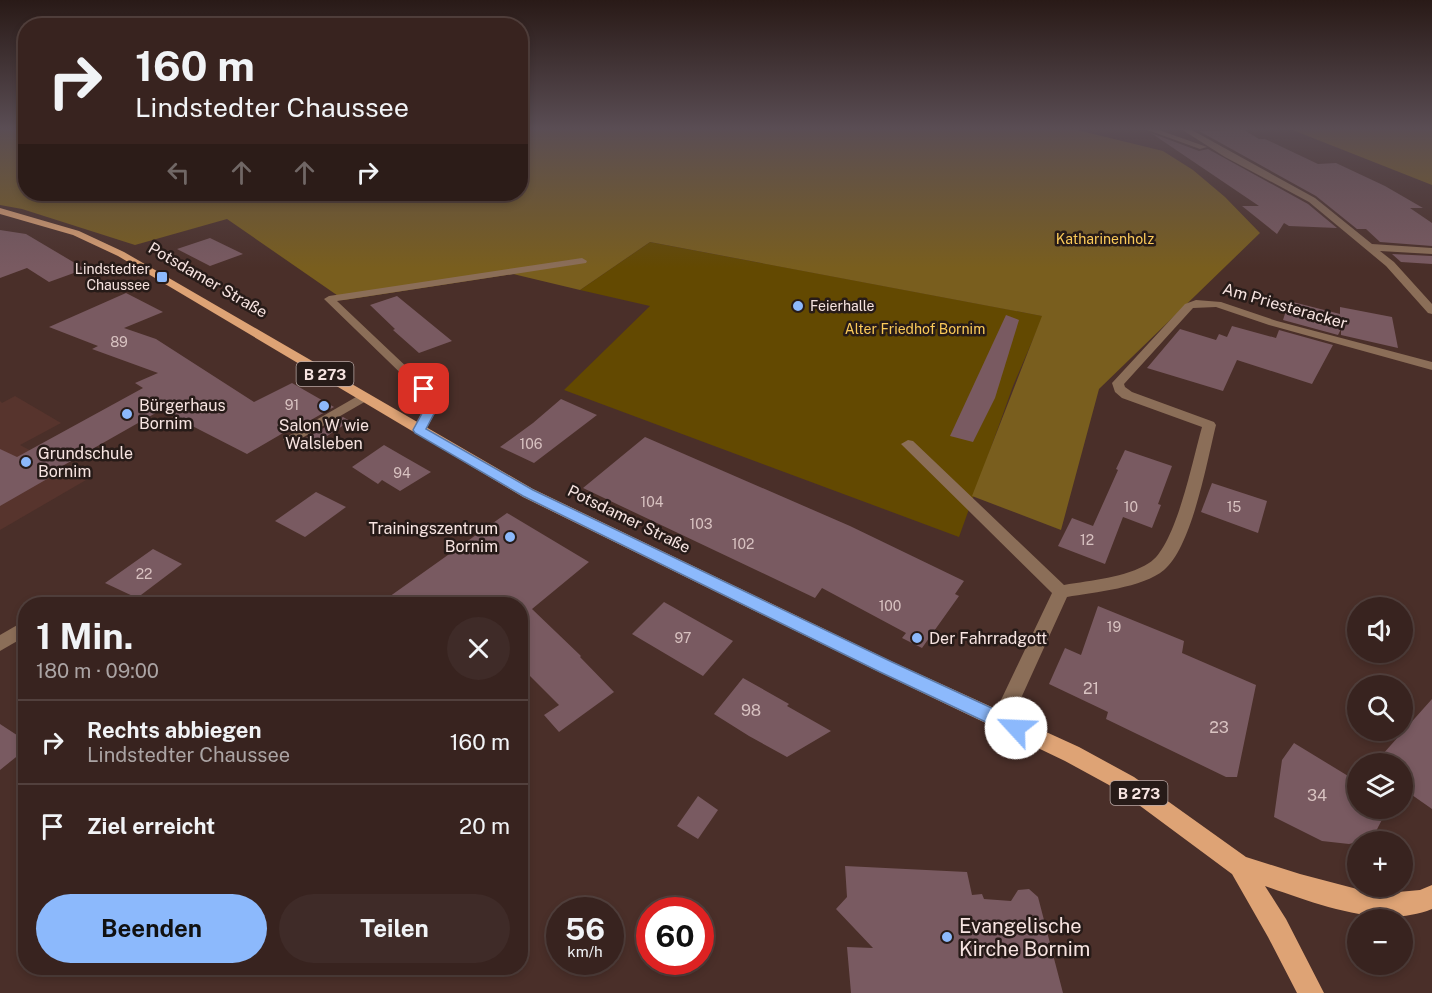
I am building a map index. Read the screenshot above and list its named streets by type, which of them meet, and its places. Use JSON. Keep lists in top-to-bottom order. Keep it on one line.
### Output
{"streets":{"main road":["Potsdamer Straße","B 273"],"street":["Am Priesteracker"]},"crossings":[["Potsdamer Straße","B 273"]],"parks":["Katharinenholz","Alter Friedhof Bornim"],"places":{"transit":["Lindstedter Chaussee"],"other":["Feierhalle","Salon W wie Walsleben","Bürgerhaus Bornim","Grundschule Bornim","Trainingszentrum Bornim","Der Fahrradgott","Evangelische Kirche Bornim"]},"house_numbers":["89","91","106","94","104","10","15","103","12","102","22","100","19","97","21","98","23","34"],"page":{"turn":["160 m","Lindstedter Chaussee"],"map_buttons":["+","−"],"heading":["1 Min.","180 m · 09:00"],"list":[{"name":"Rechts abbiegen","note":"Lindstedter Chaussee","value":"160 m"},{"name":"Ziel erreicht","value":"20 m"}],"buttons":["Beenden","Teilen"],"speed":"56 km/h","limit":"60"}}
